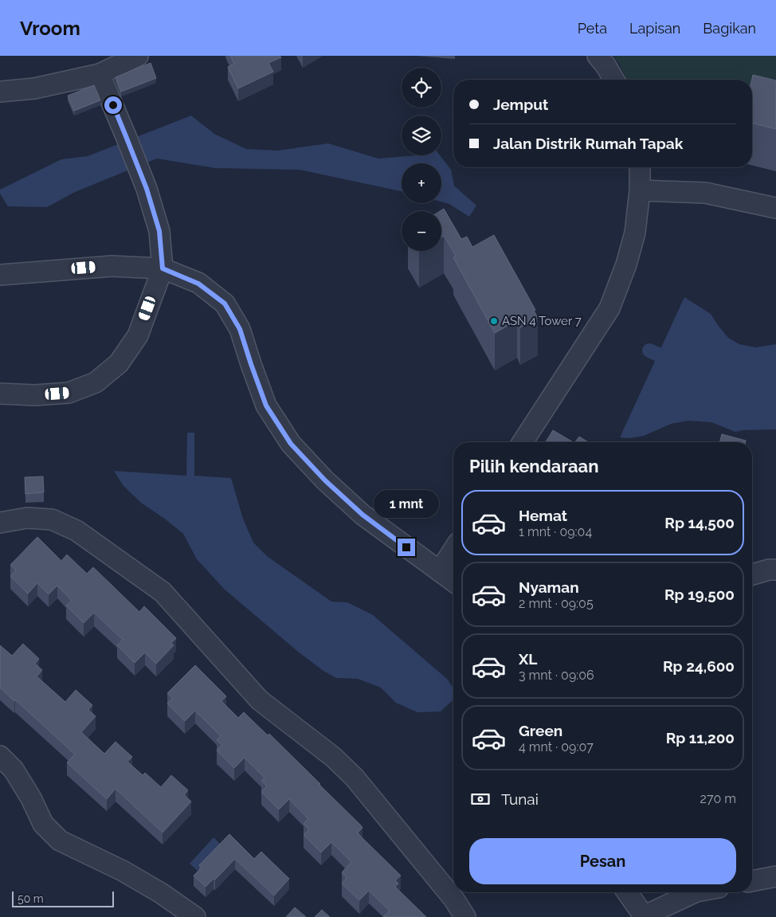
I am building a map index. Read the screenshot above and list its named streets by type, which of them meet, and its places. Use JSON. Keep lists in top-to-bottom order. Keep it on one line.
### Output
{"places":["ASN 4 Tower 7"],"scale_bar":"50 m","page":{"header":"Vroom","nav":["Peta","Lapisan","Bagikan"],"map_buttons":["+","−"],"banner":["Jemput","Jalan Distrik Rumah Tapak"],"heading":"Pilih kendaraan","bubble":"1 mnt","list":[{"name":"Hemat","note":"1 mnt · 09:04","value":"Rp 14,500"},{"name":"Nyaman","note":"2 mnt · 09:05","value":"Rp 19,500"},{"name":"XL","note":"3 mnt · 09:06","value":"Rp 24,600"},{"name":"Green","note":"4 mnt · 09:07","value":"Rp 11,200"}],"pay":["Tunai","270 m"],"buttons":"Pesan","scale":"50 m"}}
